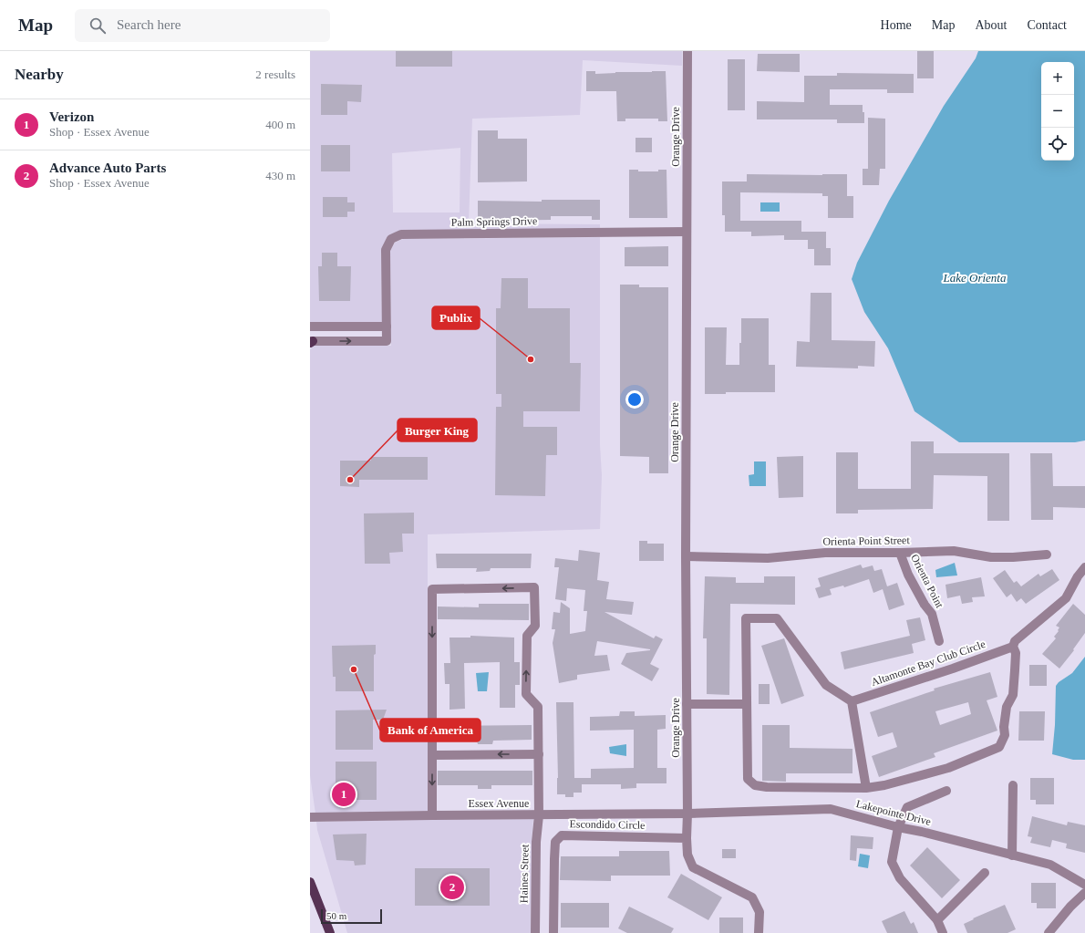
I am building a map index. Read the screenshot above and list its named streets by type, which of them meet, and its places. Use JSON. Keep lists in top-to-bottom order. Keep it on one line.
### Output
{"streets":{"street":["Orange Drive","Palm Springs Drive","Orienta Point Street","Orienta Point","Altamonte Bay Club Circle","Essex Avenue","Lakepointe Drive","Escondido Circle","Haines Street"]},"crossings":[["Orange Drive","Palm Springs Drive"],["Orange Drive","Orienta Point Street"],["Orange Drive","Essex Avenue"],["Orange Drive","Lakepointe Drive"],["Orienta Point Street","Orienta Point"],["Essex Avenue","Lakepointe Drive"],["Essex Avenue","Haines Street"]],"water":["Lake Orienta"],"places":["Publix","Burger King","Bank of America"],"scale_bar":"50 m","page":{"header":"Map","search":"Search here","nav":["Home","Map","About","Contact"],"heading":["Nearby","2 results"],"map_buttons":["+","−"],"list":[{"mark":"1","name":"Verizon","note":"Shop · Essex Avenue","value":"400 m"},{"mark":"2","name":"Advance Auto Parts","note":"Shop · Essex Avenue","value":"430 m"}],"pins":["1","2"],"scale":"50 m"}}
